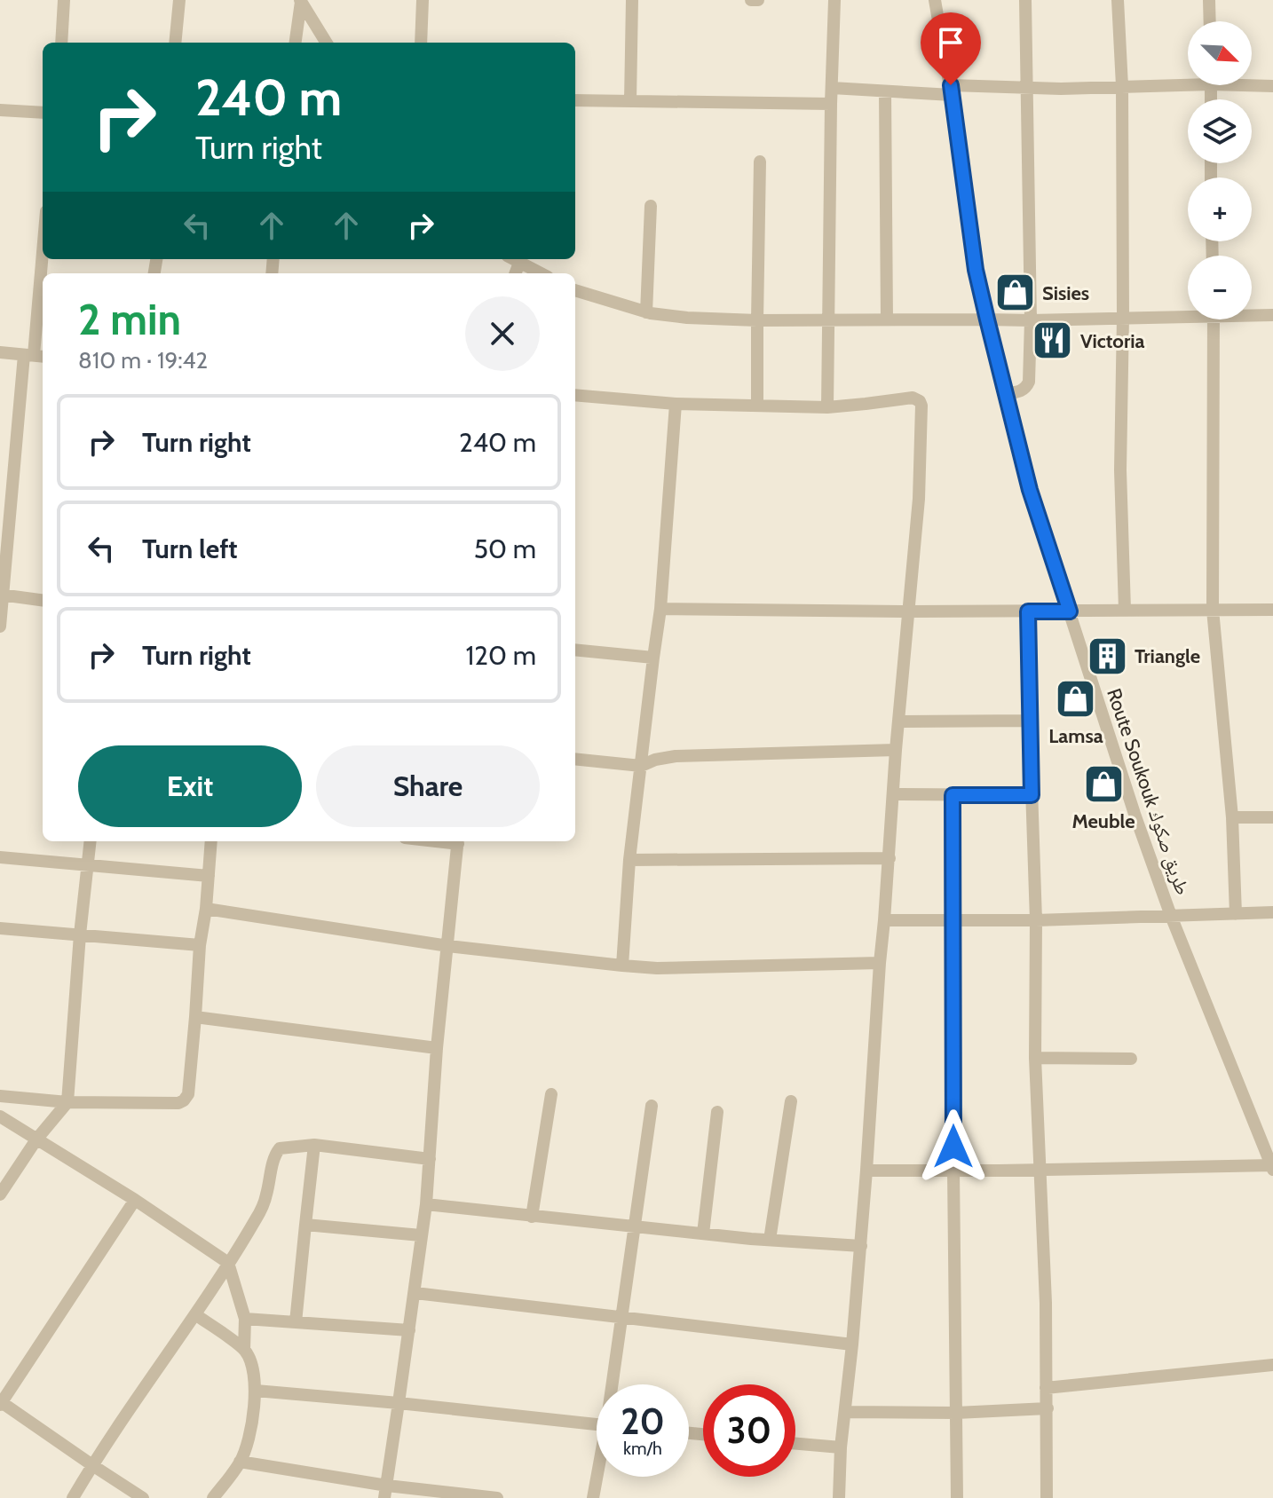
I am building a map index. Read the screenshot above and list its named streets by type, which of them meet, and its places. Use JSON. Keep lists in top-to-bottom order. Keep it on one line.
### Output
{"streets":{"street":["Route Soukouk طريق صكوك"]},"places":{"shop":["Sisies","Lamsa","Meuble"],"restaurant":["Victoria"],"building":["Triangle"]},"north":"bottom right","page":{"map_buttons":["+","−"],"turn":["240 m","Turn right"],"heading":["2 min","810 m · 19:42"],"list":[{"name":"Turn right","value":"240 m"},{"name":"Turn left","value":"50 m"},{"name":"Turn right","value":"120 m"}],"buttons":["Exit","Share"],"speed":"20 km/h","limit":"30"}}
